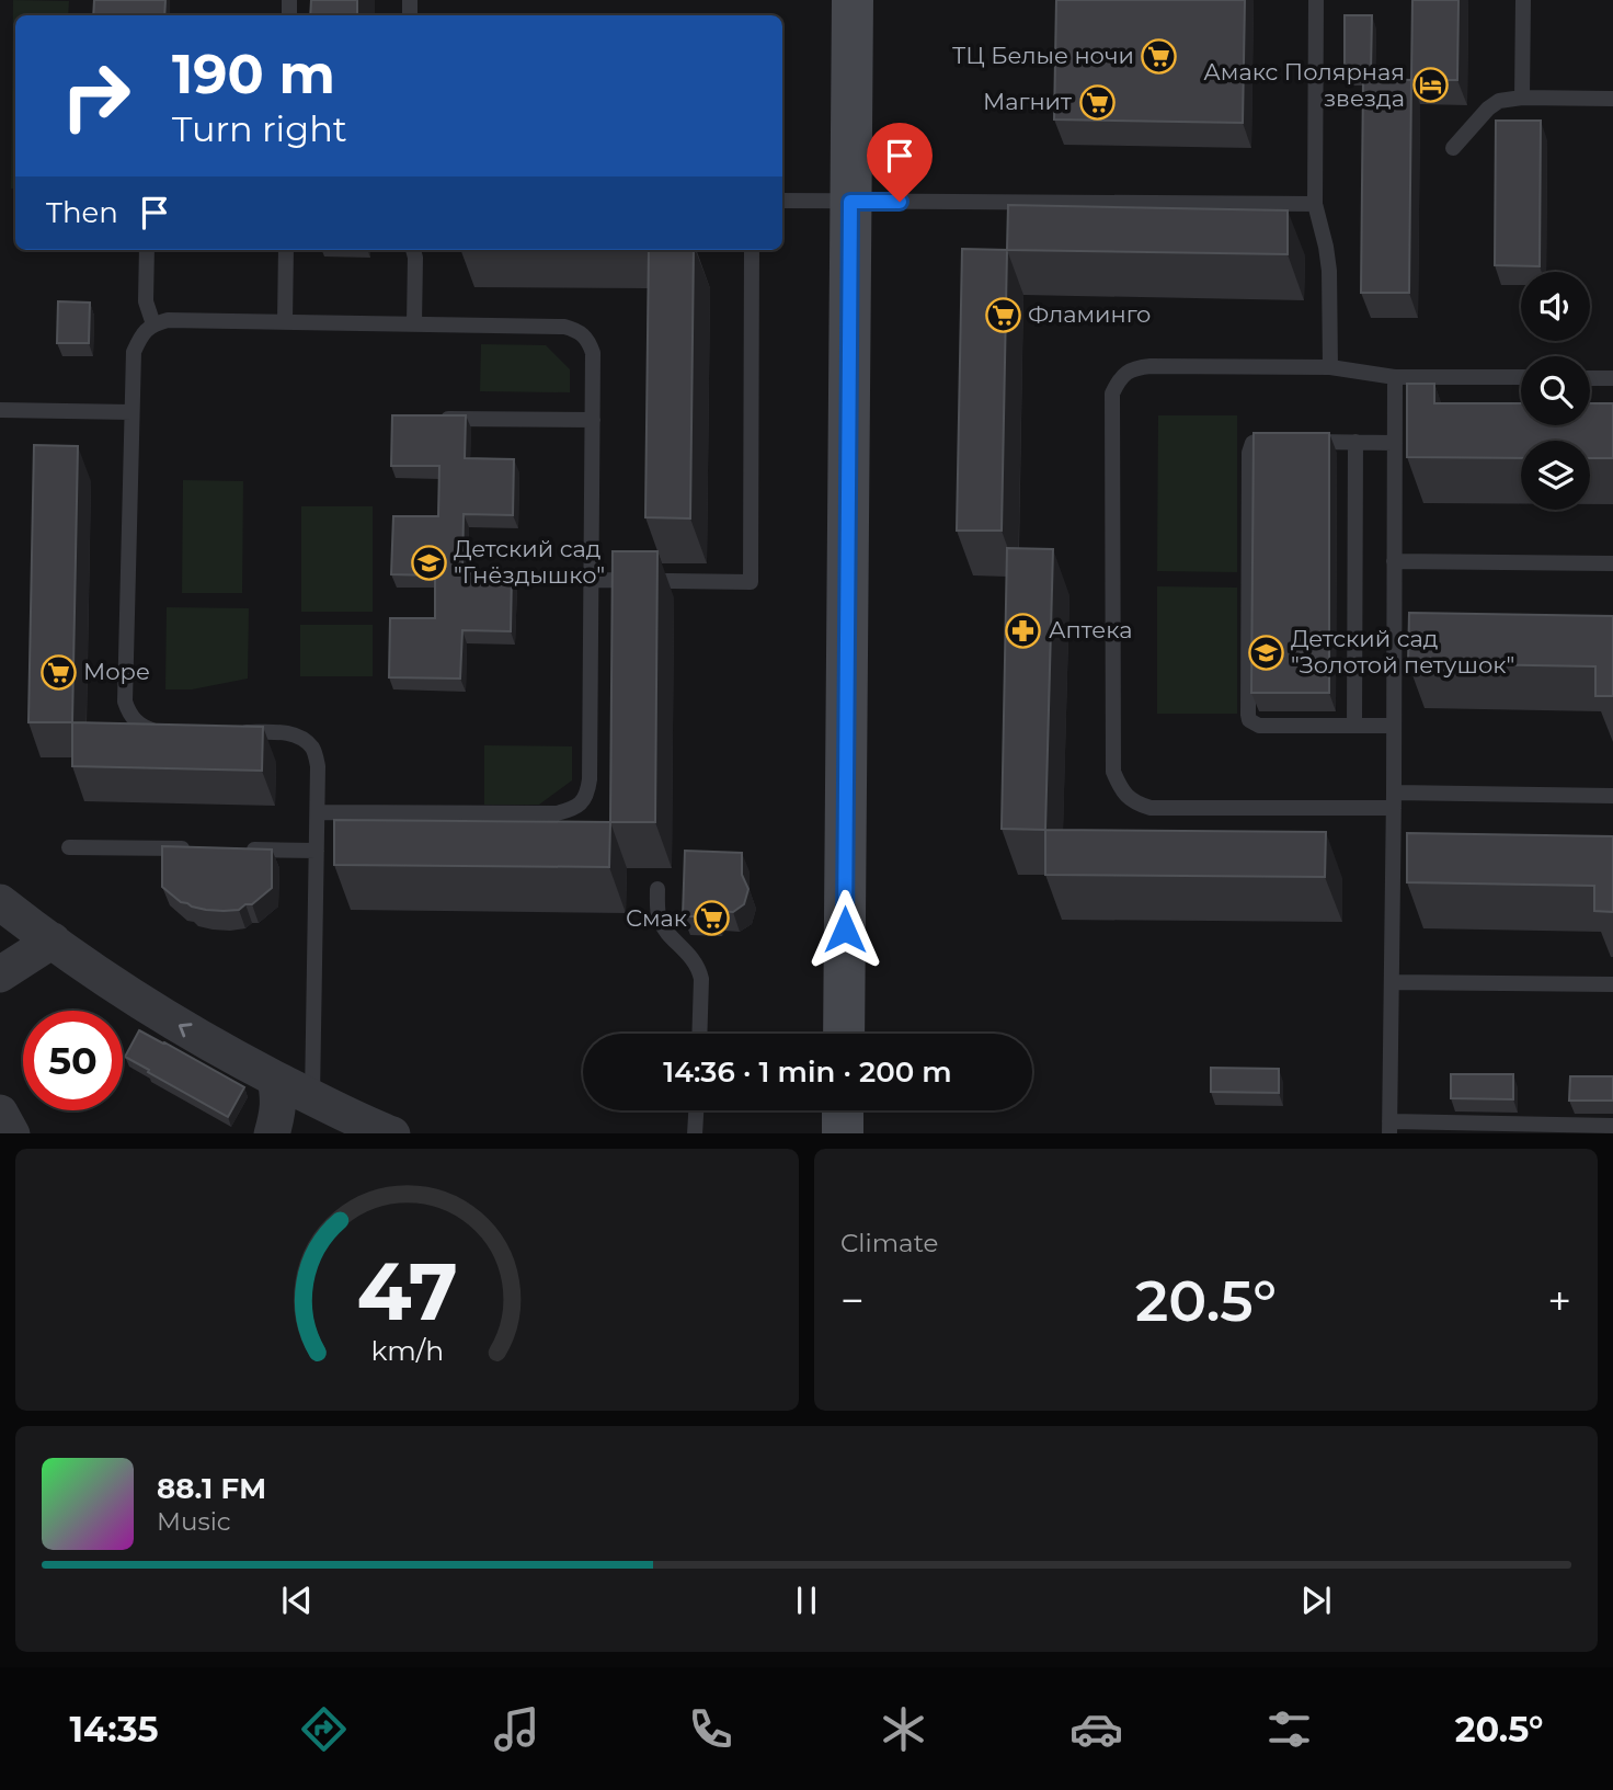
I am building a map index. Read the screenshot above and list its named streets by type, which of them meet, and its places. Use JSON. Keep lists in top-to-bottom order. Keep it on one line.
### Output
{"places":{"supermarket":["ТЦ Белые ночи","Магнит","Фламинго","Море","Смак"],"hotel":["Амакс Полярная звезда"],"school or university":["Детский сад \"Гнёздышко\"","Детский сад \"Золотой петушок\""],"pharmacy":["Аптека"]},"page":{"turn":["190 m","Turn right"],"then":"Then","limit":"50","trip":"14:36 · 1 min · 200 m","tile":"Climate","heat":["−","20.5°","+"],"song":["88.1 FM","Music"],"tabs":["14:35","20.5°"],"gauge":["47","km/h"]}}
